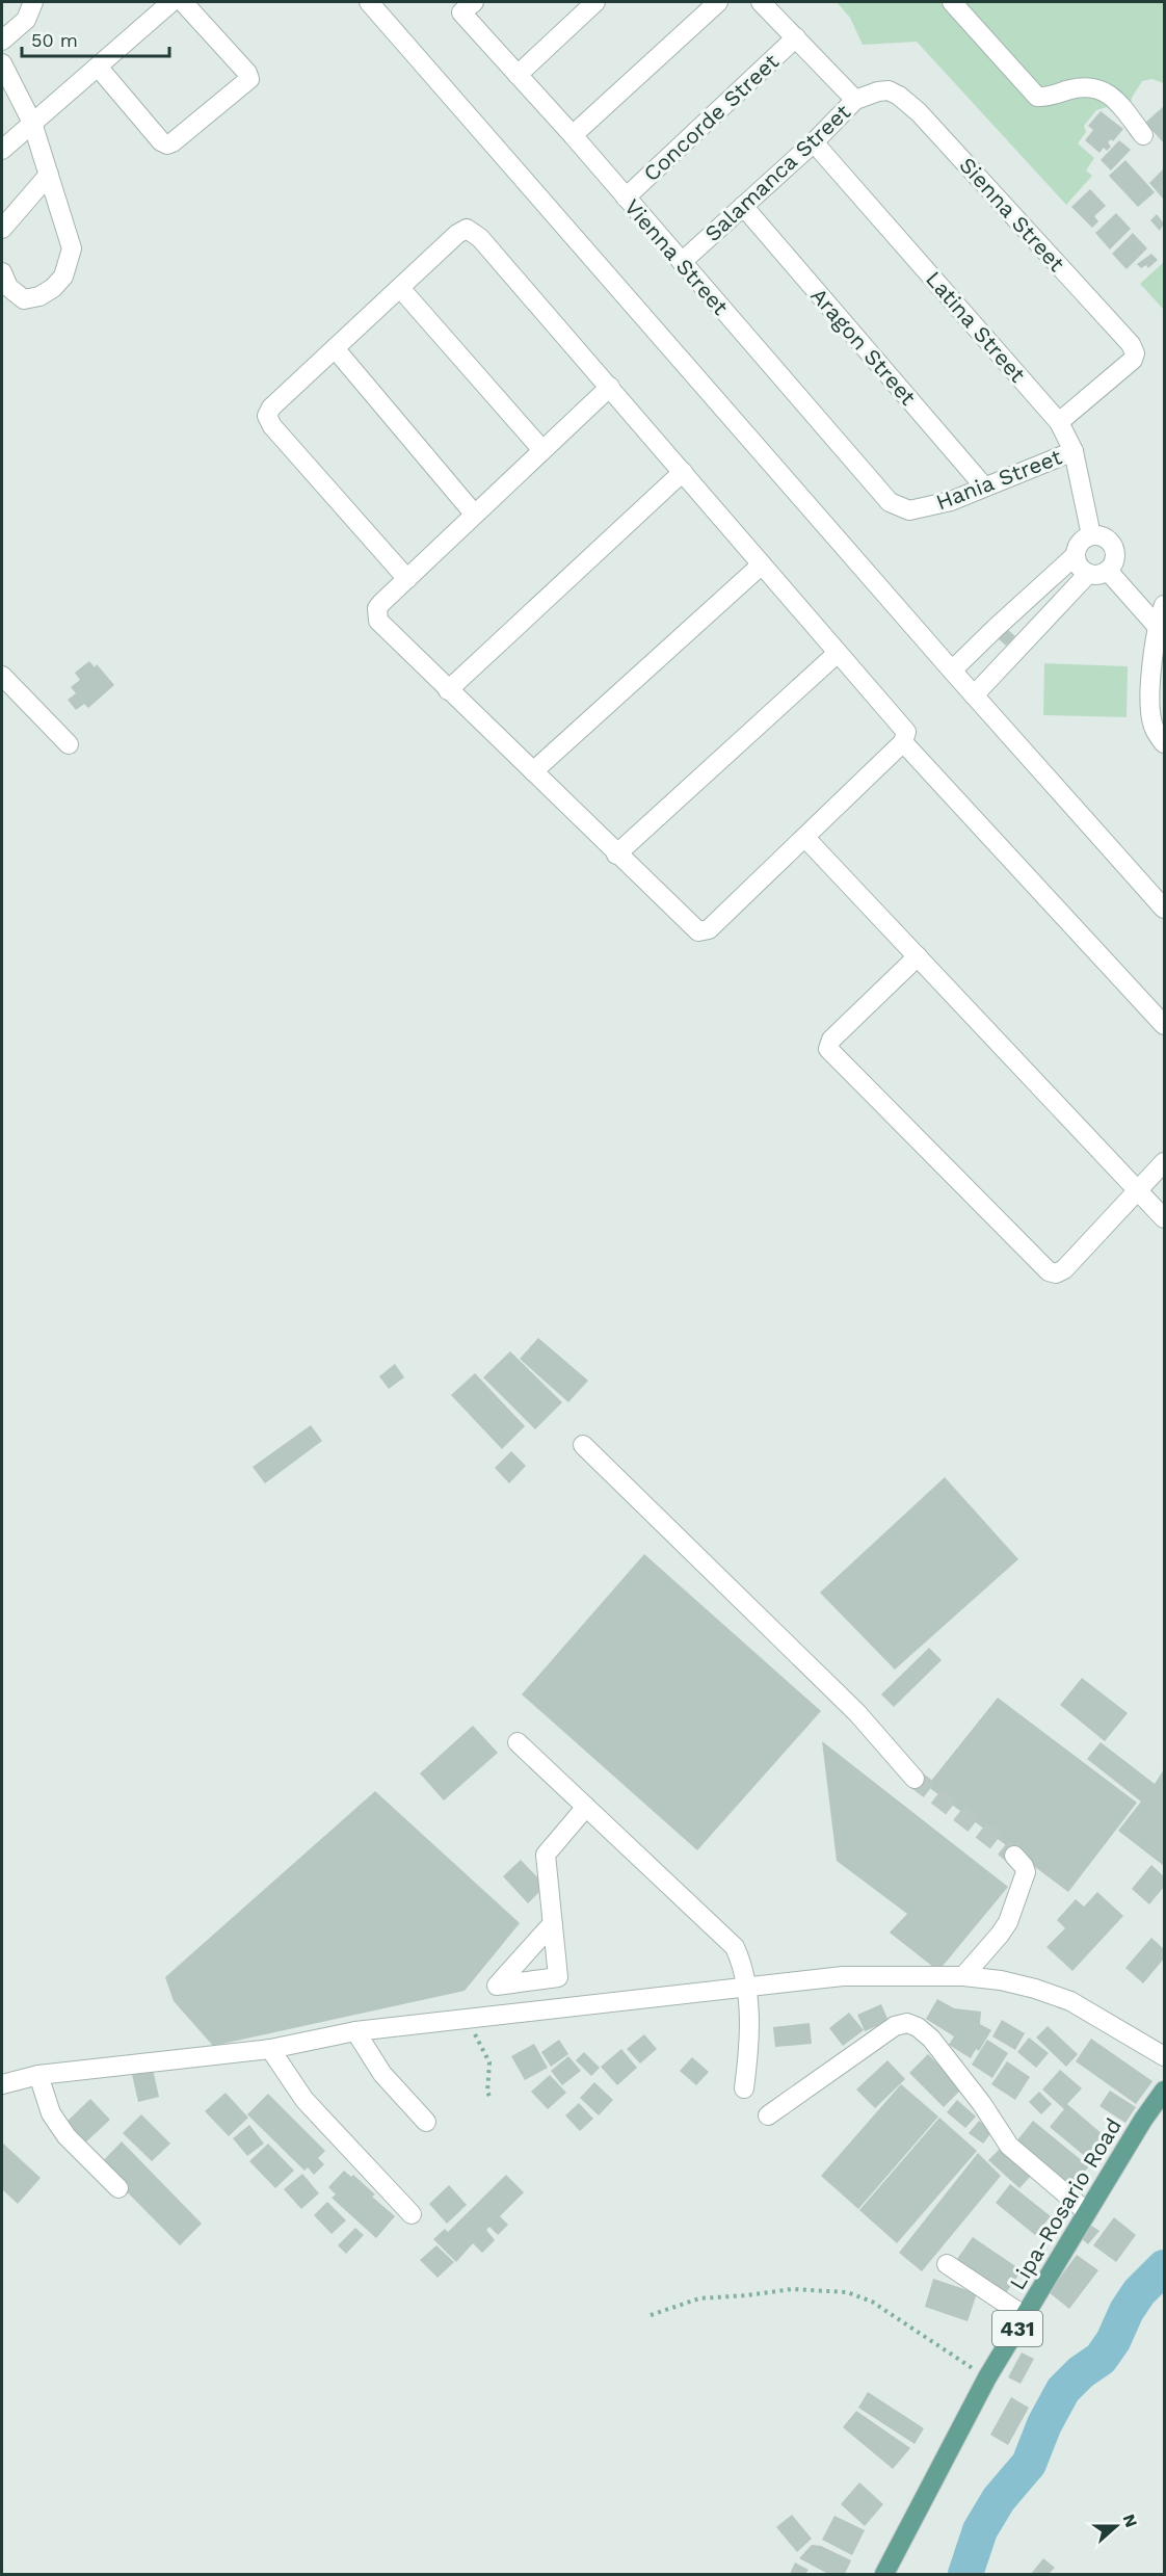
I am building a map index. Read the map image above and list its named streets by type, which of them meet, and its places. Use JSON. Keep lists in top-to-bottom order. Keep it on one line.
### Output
{"streets":{"main road":["Lipa-Rosario Road","431"],"street":["Concorde Street","Salamanca Street","Sienna Street","Vienna Street","Latina Street","Aragon Street","Hania Street"]},"crossings":[["Concorde Street","Vienna Street"],["Salamanca Street","Sienna Street"],["Salamanca Street","Vienna Street"],["Salamanca Street","Latina Street"],["Salamanca Street","Aragon Street"],["Sienna Street","Latina Street"],["Vienna Street","Hania Street"],["Latina Street","Hania Street"],["Aragon Street","Hania Street"]],"scale_bar":"50 m","north":"right"}
